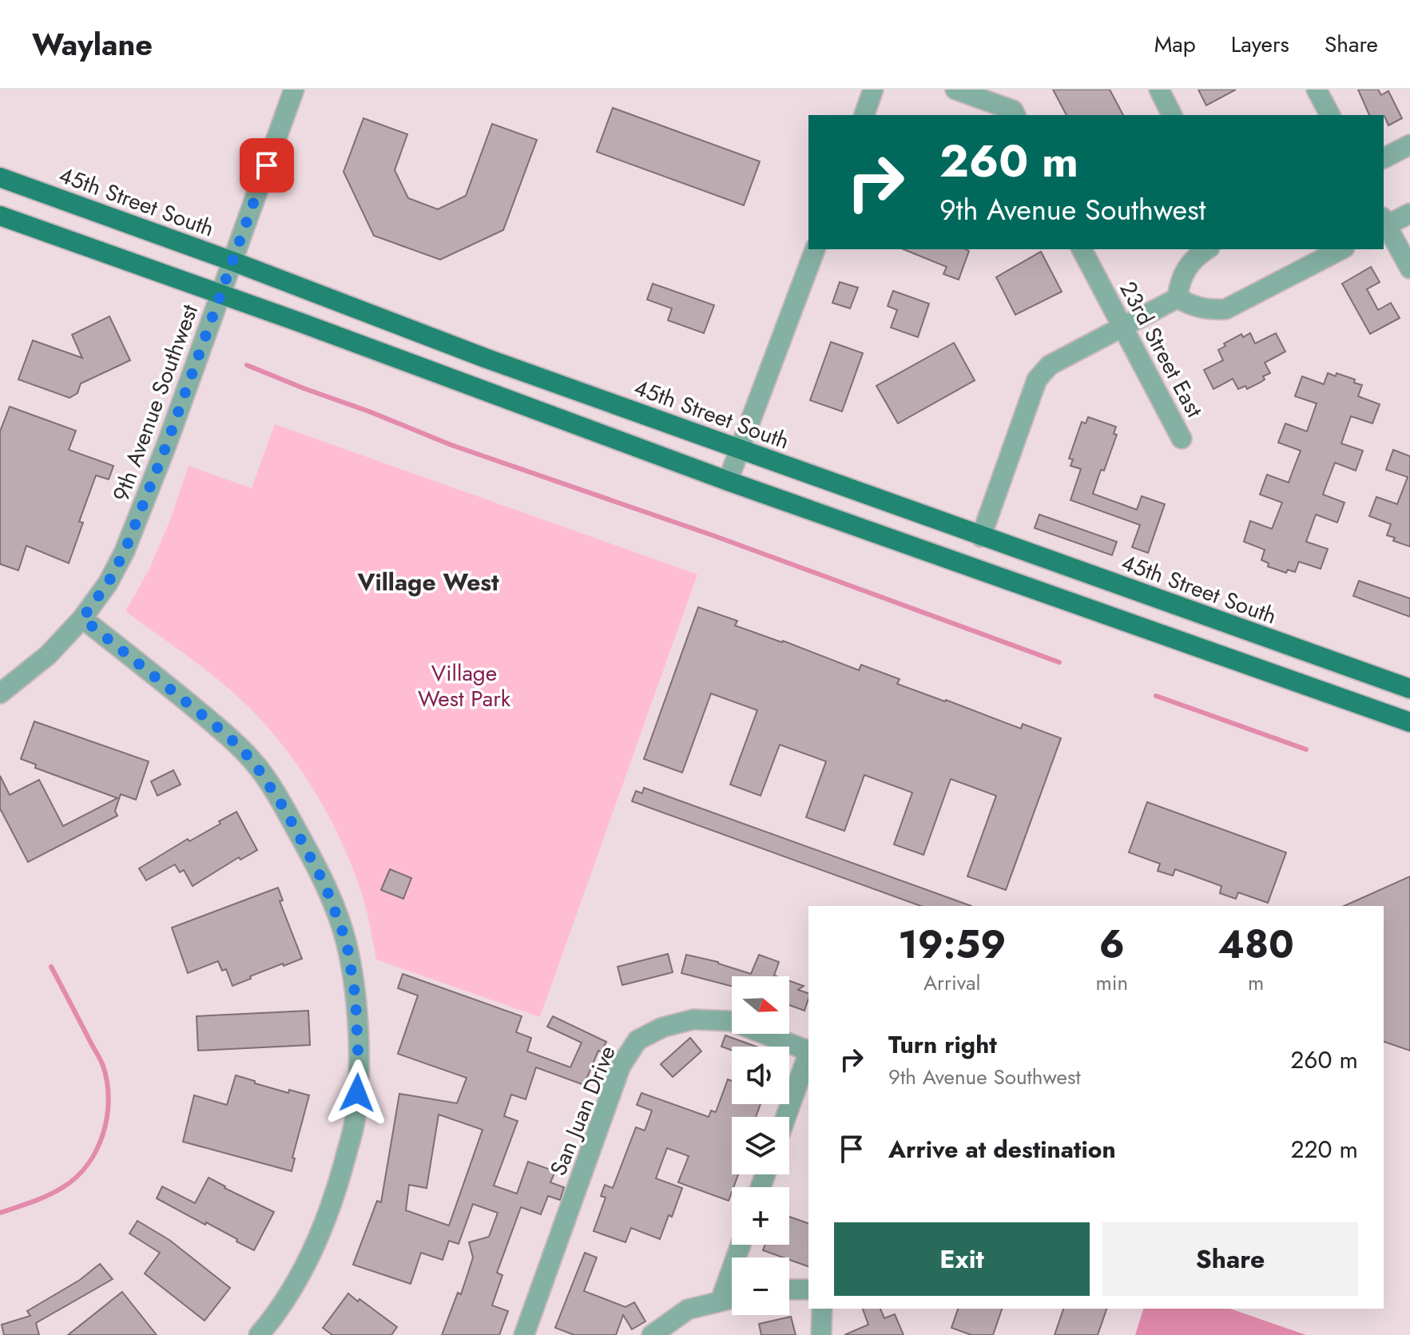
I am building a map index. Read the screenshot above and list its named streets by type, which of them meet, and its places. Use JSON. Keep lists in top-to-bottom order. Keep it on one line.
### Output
{"streets":{"main road":["45th Street South"],"street":["23rd Street East","9th Avenue Southwest","San Juan Drive"]},"crossings":[["45th Street South","9th Avenue Southwest"]],"districts":["Village West"],"parks":["Village West Park"],"north":"right","page":{"header":"Waylane","nav":["Map","Layers","Share"],"turn":["260 m","9th Avenue Southwest"],"eta":["19:59","Arrival","6","min","480","m"],"map_buttons":["+","−"],"list":[{"name":"Turn right","note":"9th Avenue Southwest","value":"260 m"},{"name":"Arrive at destination","value":"220 m"}],"buttons":["Exit","Share"]}}
